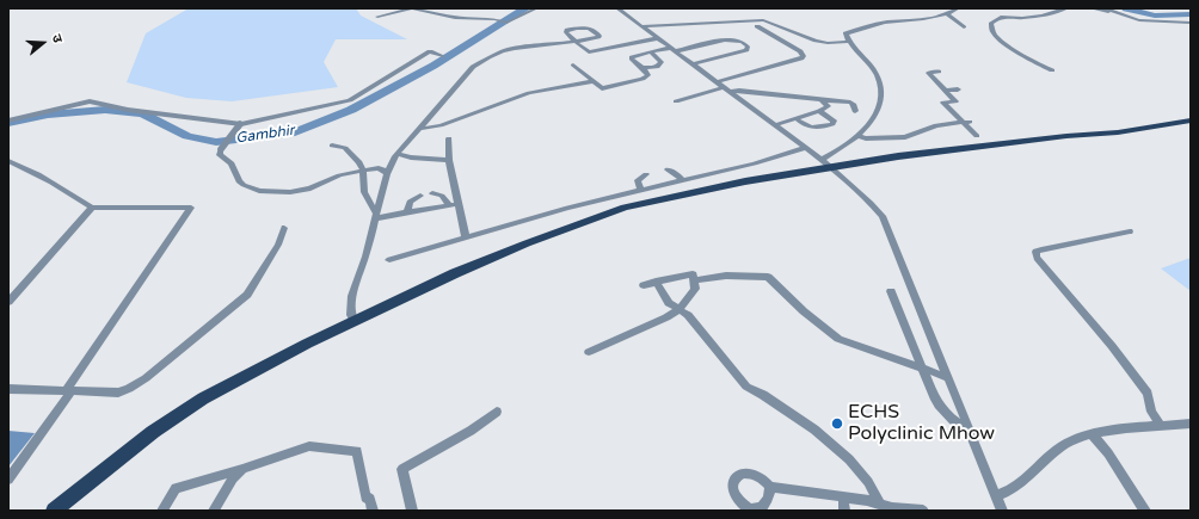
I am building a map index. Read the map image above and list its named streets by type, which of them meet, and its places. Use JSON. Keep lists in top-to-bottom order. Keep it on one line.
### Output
{"water":["Gambhir"],"places":["ECHS Polyclinic Mhow"],"north":"right"}
